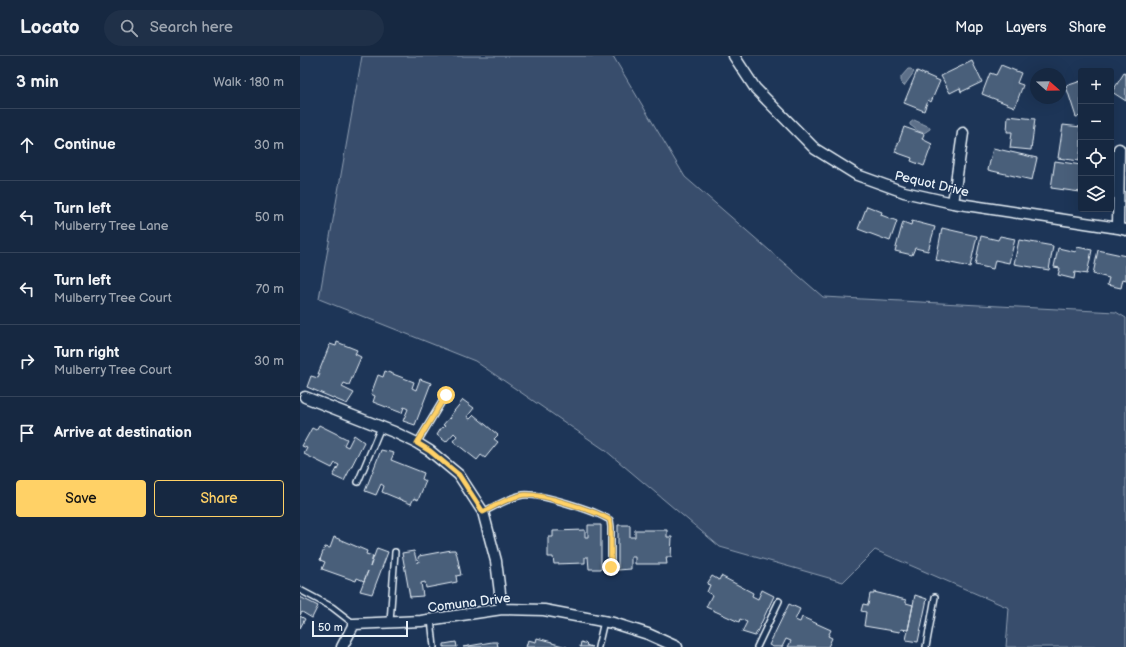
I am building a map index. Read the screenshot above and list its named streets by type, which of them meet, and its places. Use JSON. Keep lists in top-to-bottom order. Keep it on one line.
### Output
{"streets":{"street":["Pequot Drive","Comuna Drive"]},"scale_bar":"50 m","north":"right","page":{"header":"Locato","search":"Search here","nav":["Map","Layers","Share"],"heading":["3 min","Walk · 180 m"],"map_buttons":["+","−"],"list":[["Continue","30 m"],["Turn left","Mulberry Tree Lane","50 m"],["Turn left","Mulberry Tree Court","70 m"],["Turn right","Mulberry Tree Court","30 m"],"Arrive at destination"],"buttons":["Save","Share"],"scale":"50 m"}}
